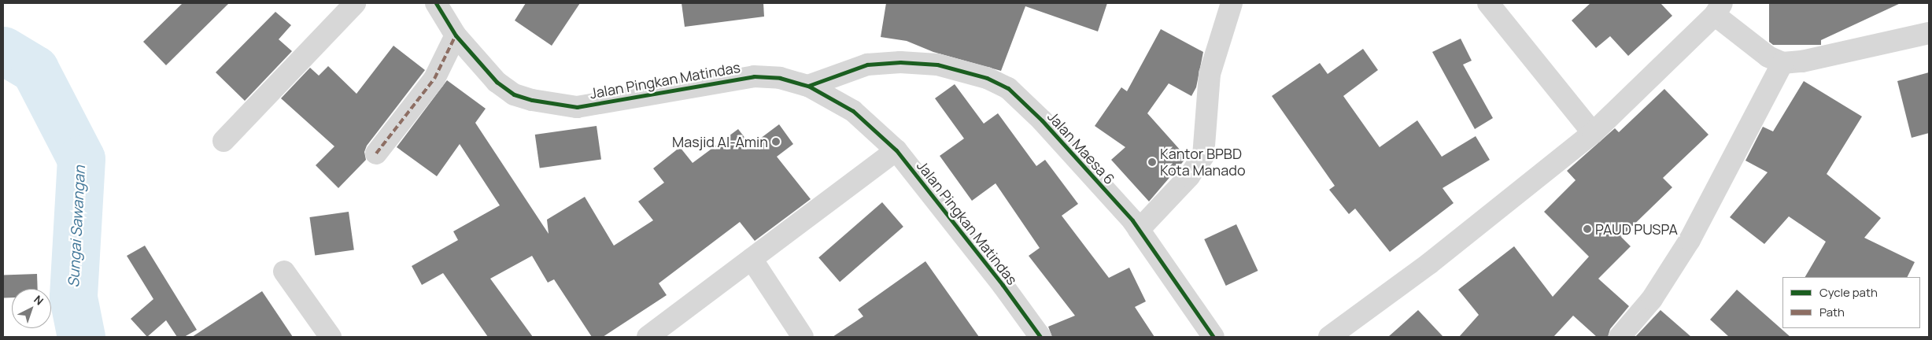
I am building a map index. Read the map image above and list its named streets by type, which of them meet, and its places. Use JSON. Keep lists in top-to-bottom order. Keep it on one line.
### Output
{"streets":{"street":["Jalan Pingkan Matindas","Jalan Maesa 6"]},"crossings":[["Jalan Pingkan Matindas","Jalan Maesa 6"]],"water":["Sungai Sawangan"],"places":["Masjid Al-Amin","Kantor BPBD Kota Manado","PAUD PUSPA"],"legend":["Cycle path","Path"],"north":"top right"}
